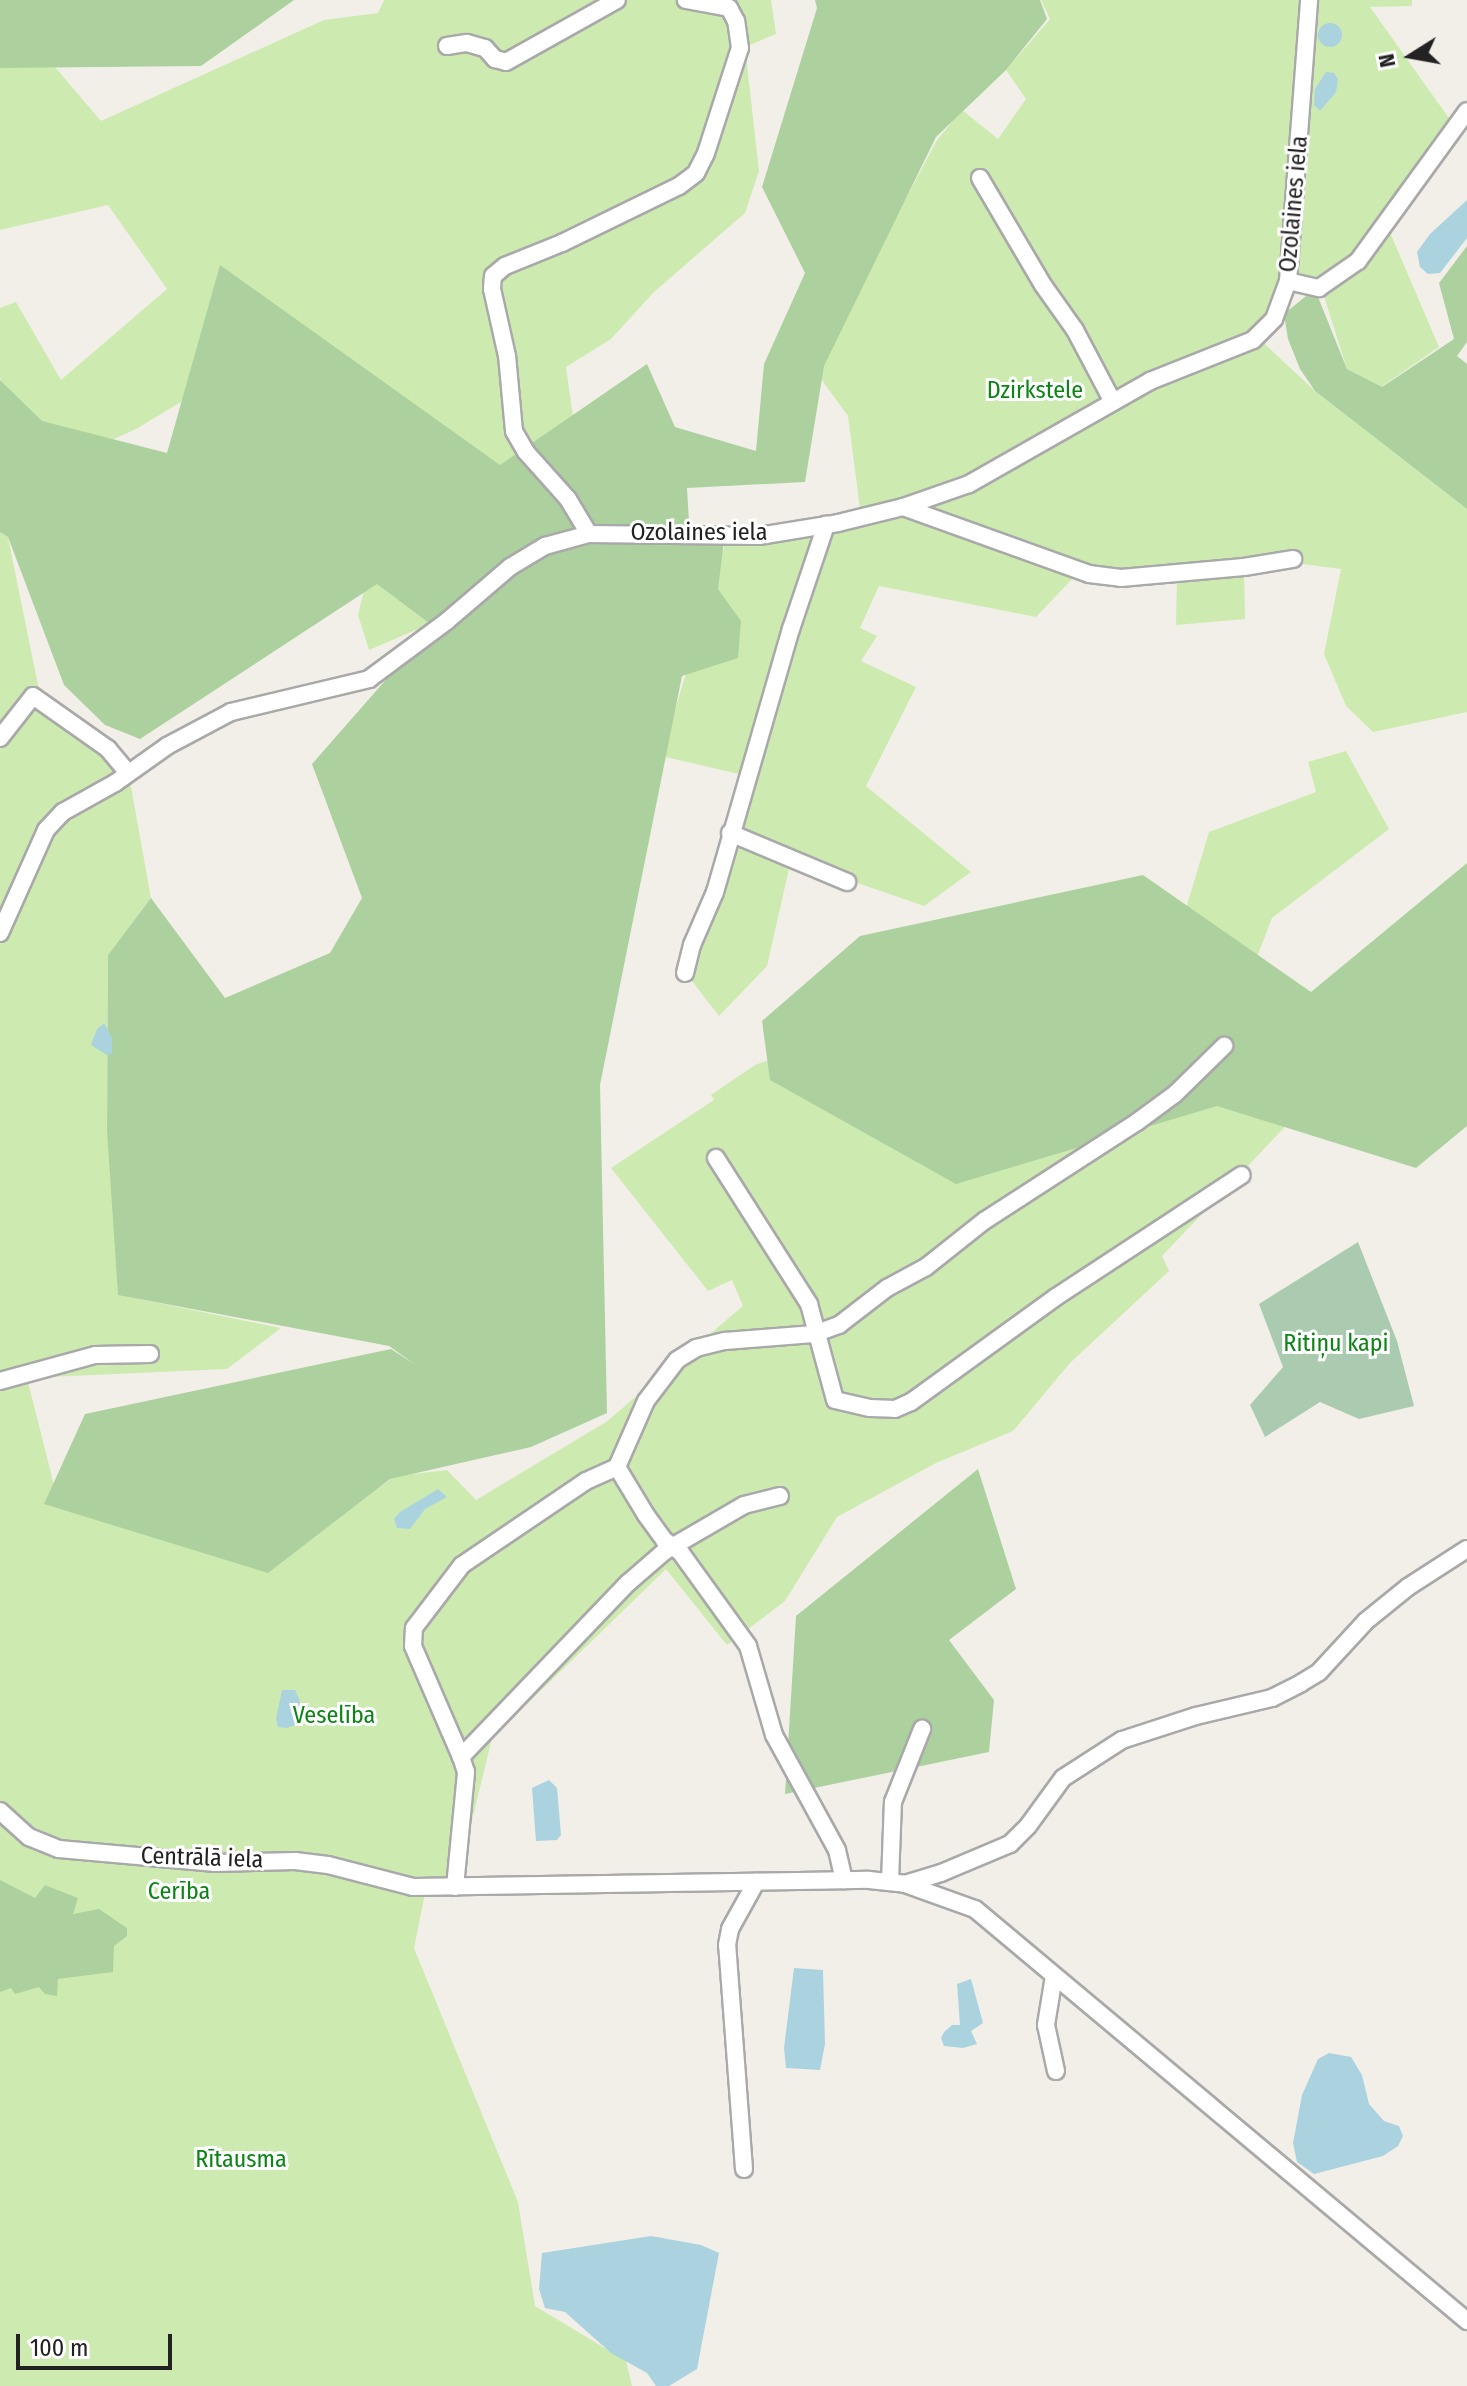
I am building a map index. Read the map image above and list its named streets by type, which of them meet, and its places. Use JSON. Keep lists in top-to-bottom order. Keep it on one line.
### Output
{"streets":{"street":["Ozolaines iela","Centrālā iela"]},"parks":["Dzirkstele","Ritiņu kapi","Veselība","Cerība","Rītausma"],"scale_bar":"100 m","north":"left"}
